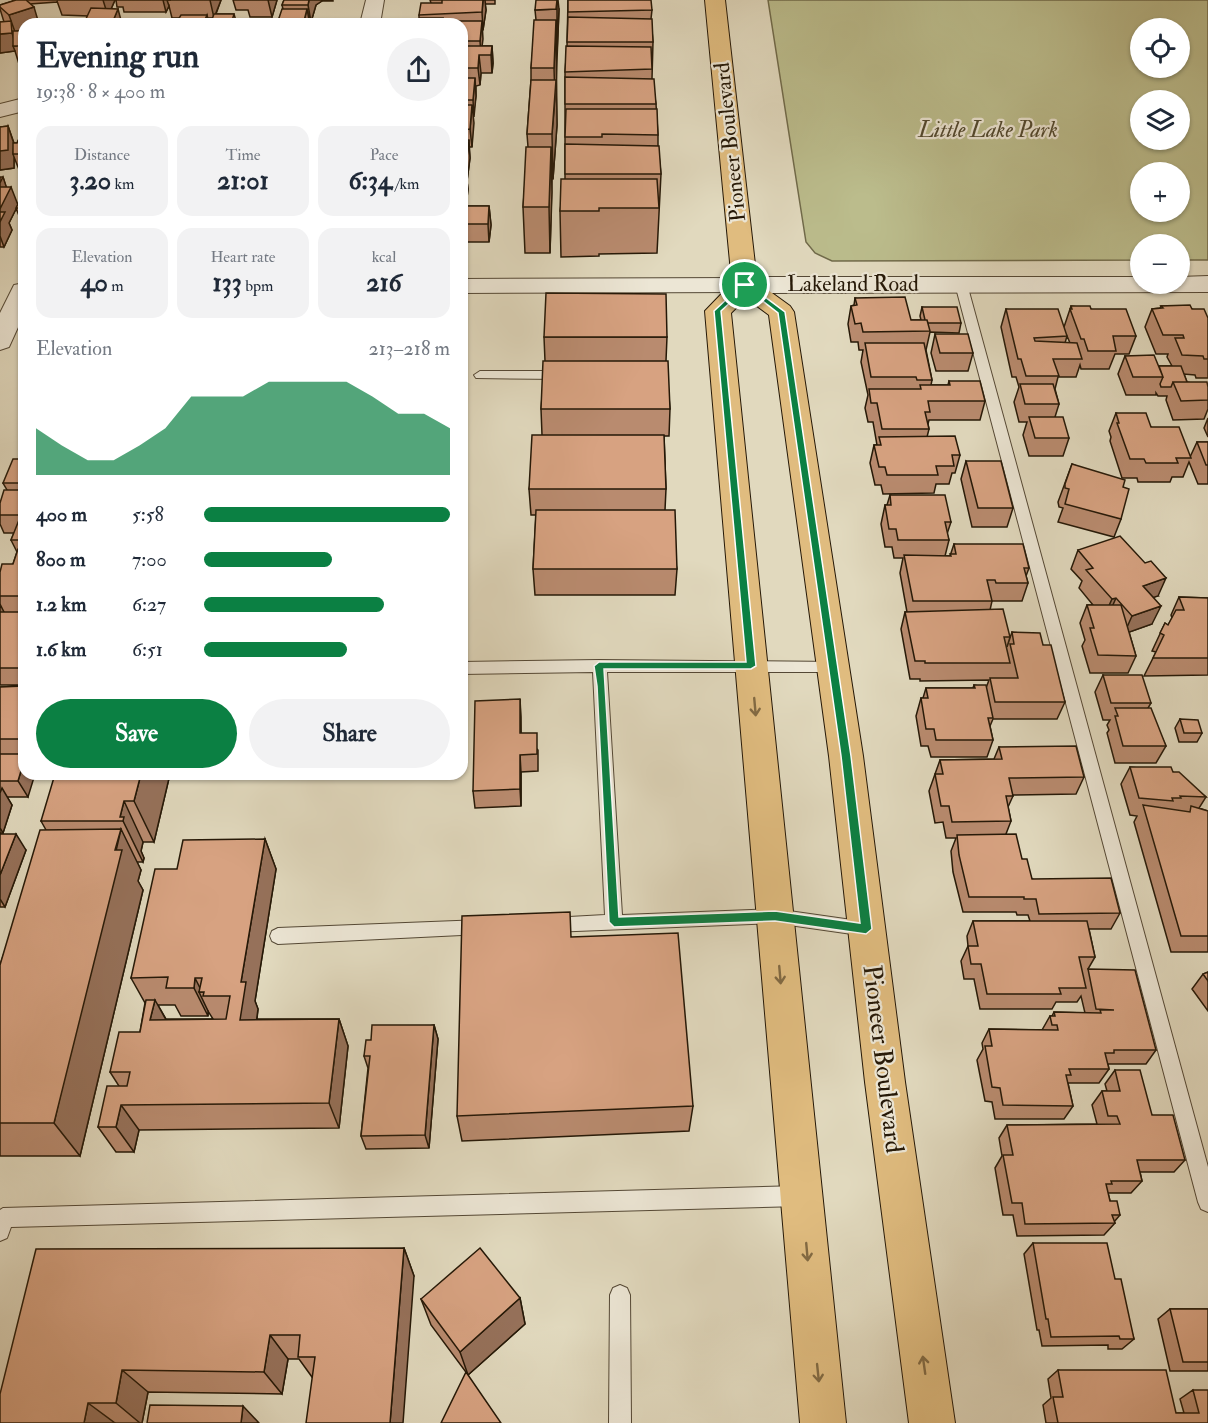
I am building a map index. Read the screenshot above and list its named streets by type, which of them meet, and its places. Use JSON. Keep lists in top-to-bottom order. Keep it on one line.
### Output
{"streets":{"main road":["Pioneer Boulevard"],"street":["Lakeland Road"]},"crossings":[["Pioneer Boulevard","Lakeland Road"]],"parks":["Little Lake Park"],"page":{"map_buttons":["+","−"],"heading":["Evening run","19:38 · 8 × 400 m"],"stats":[["Distance","3.20 km"],["Time","21:01"],["Pace","6:34 /km"],["Elevation","40 m"],["Heart rate","133 bpm"],["kcal","216"]],"chart":["Elevation","213–218 m"],"list":[{"name":"400 m","note":"5:58"},{"name":"800 m","note":"7:00"},{"name":"1.2 km","note":"6:27"},{"name":"1.6 km","note":"6:51"}],"buttons":["Save","Share"]}}
